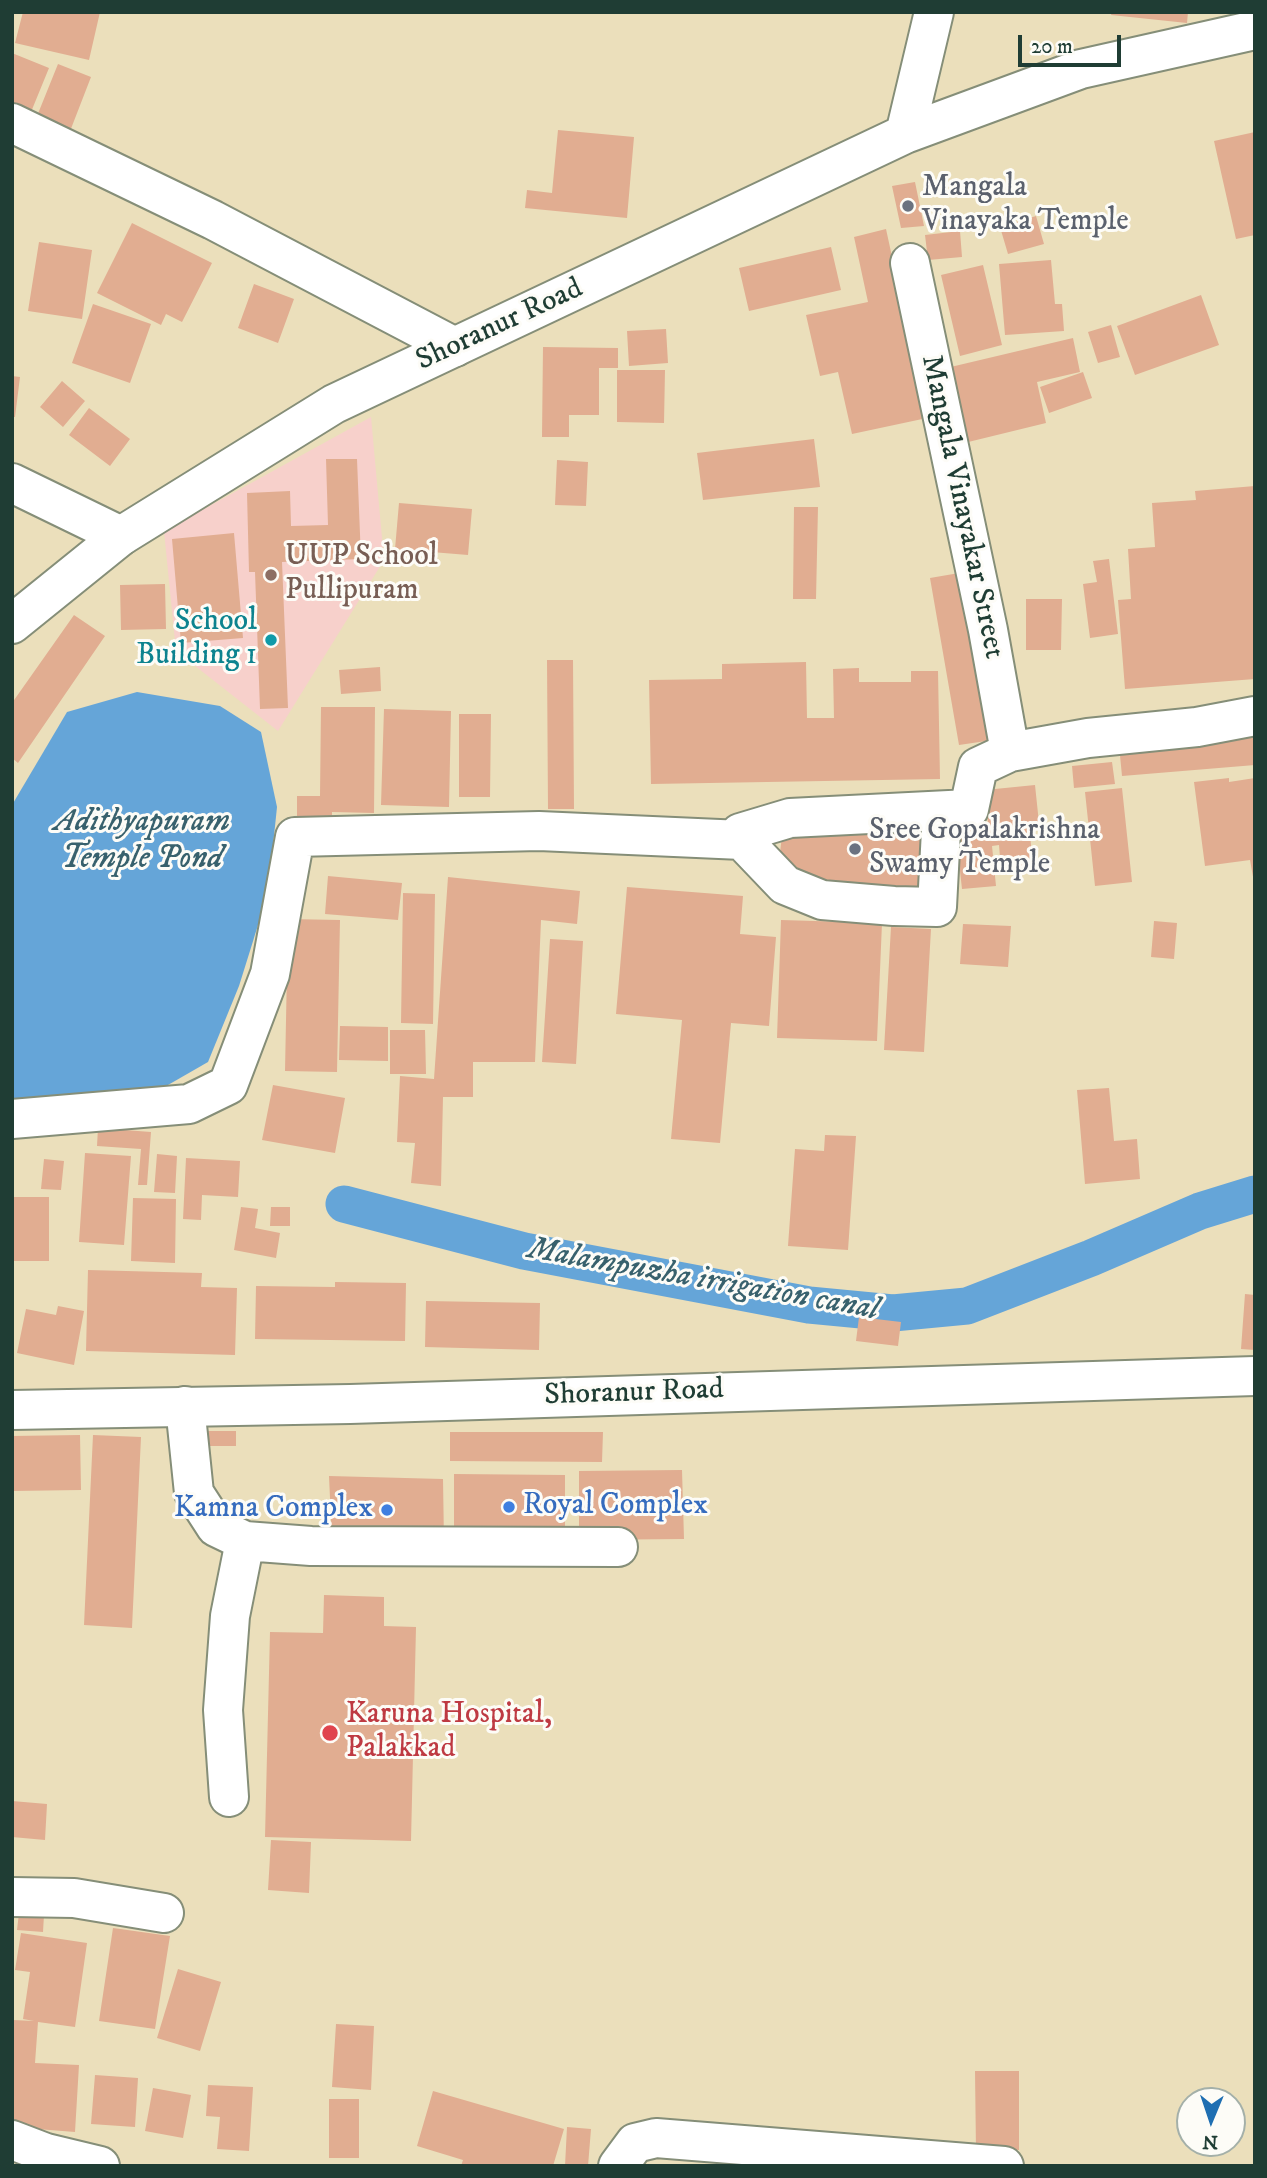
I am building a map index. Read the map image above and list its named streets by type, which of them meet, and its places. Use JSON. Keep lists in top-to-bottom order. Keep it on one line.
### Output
{"streets":{"street":["Shoranur Road","Mangala Vinayakar Street"]},"water":["Adithyapuram Temple Pond","Malampuzha irrigation canal"],"places":["Mangala Vinayaka Temple","UUP School Pullipuram","School Building 1","Sree Gopalakrishna Swamy Temple","Royal Complex","Kamna Complex","Karuna Hospital, Palakkad"],"scale_bar":"20 m","north":"bottom"}
